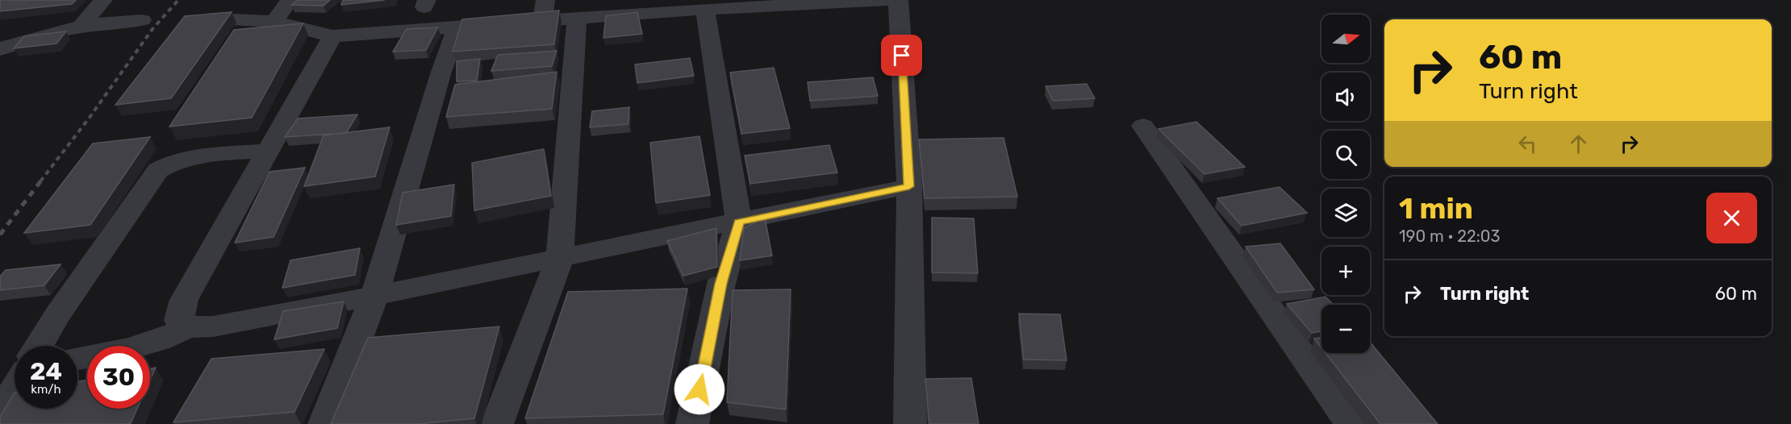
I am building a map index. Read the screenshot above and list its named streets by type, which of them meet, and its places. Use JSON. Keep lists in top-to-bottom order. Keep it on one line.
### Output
{"north":"right","page":{"map_buttons":["+","−"],"turn":["60 m","Turn right"],"heading":["1 min","190 m · 22:03"],"list":[{"name":"Turn right","value":"60 m"}],"speed":"24 km/h","limit":"30"}}
